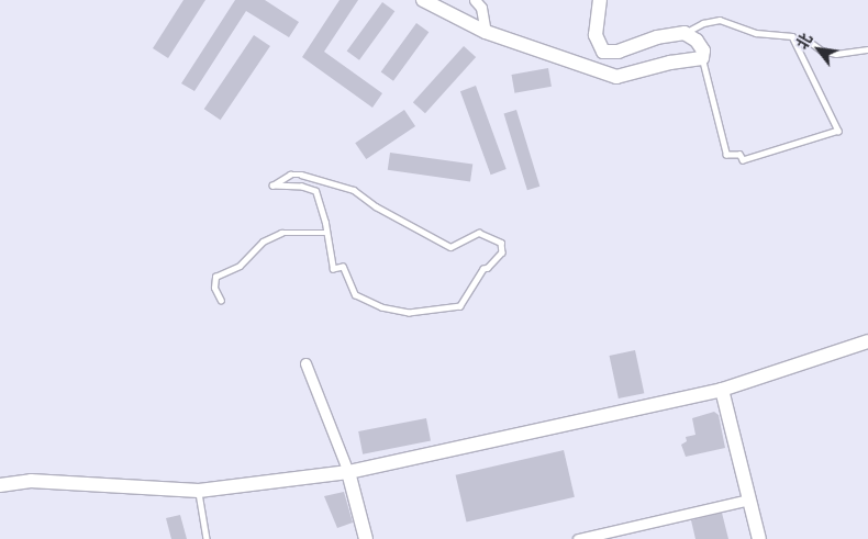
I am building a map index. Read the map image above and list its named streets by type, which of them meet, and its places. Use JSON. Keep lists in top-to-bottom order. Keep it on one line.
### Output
{"north":"top left"}
